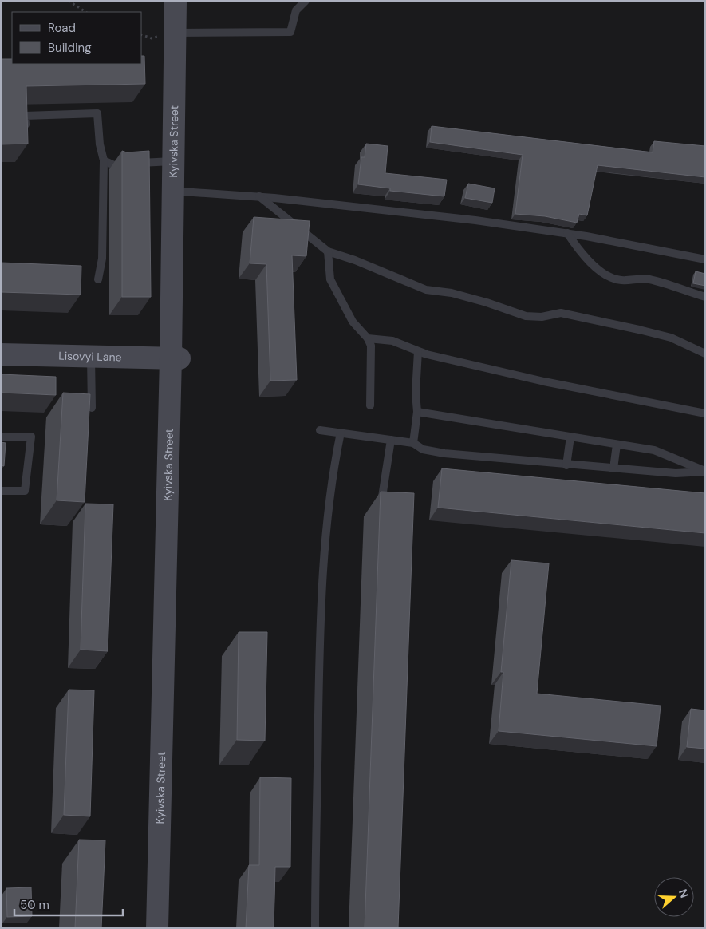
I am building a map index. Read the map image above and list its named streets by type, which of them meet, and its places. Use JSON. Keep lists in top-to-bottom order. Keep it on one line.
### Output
{"streets":{"main road":["Kyivska Street","Lisovyi Lane"]},"crossings":[["Kyivska Street","Lisovyi Lane"]],"legend":["Road","Building"],"scale_bar":"50 m","north":"right"}
